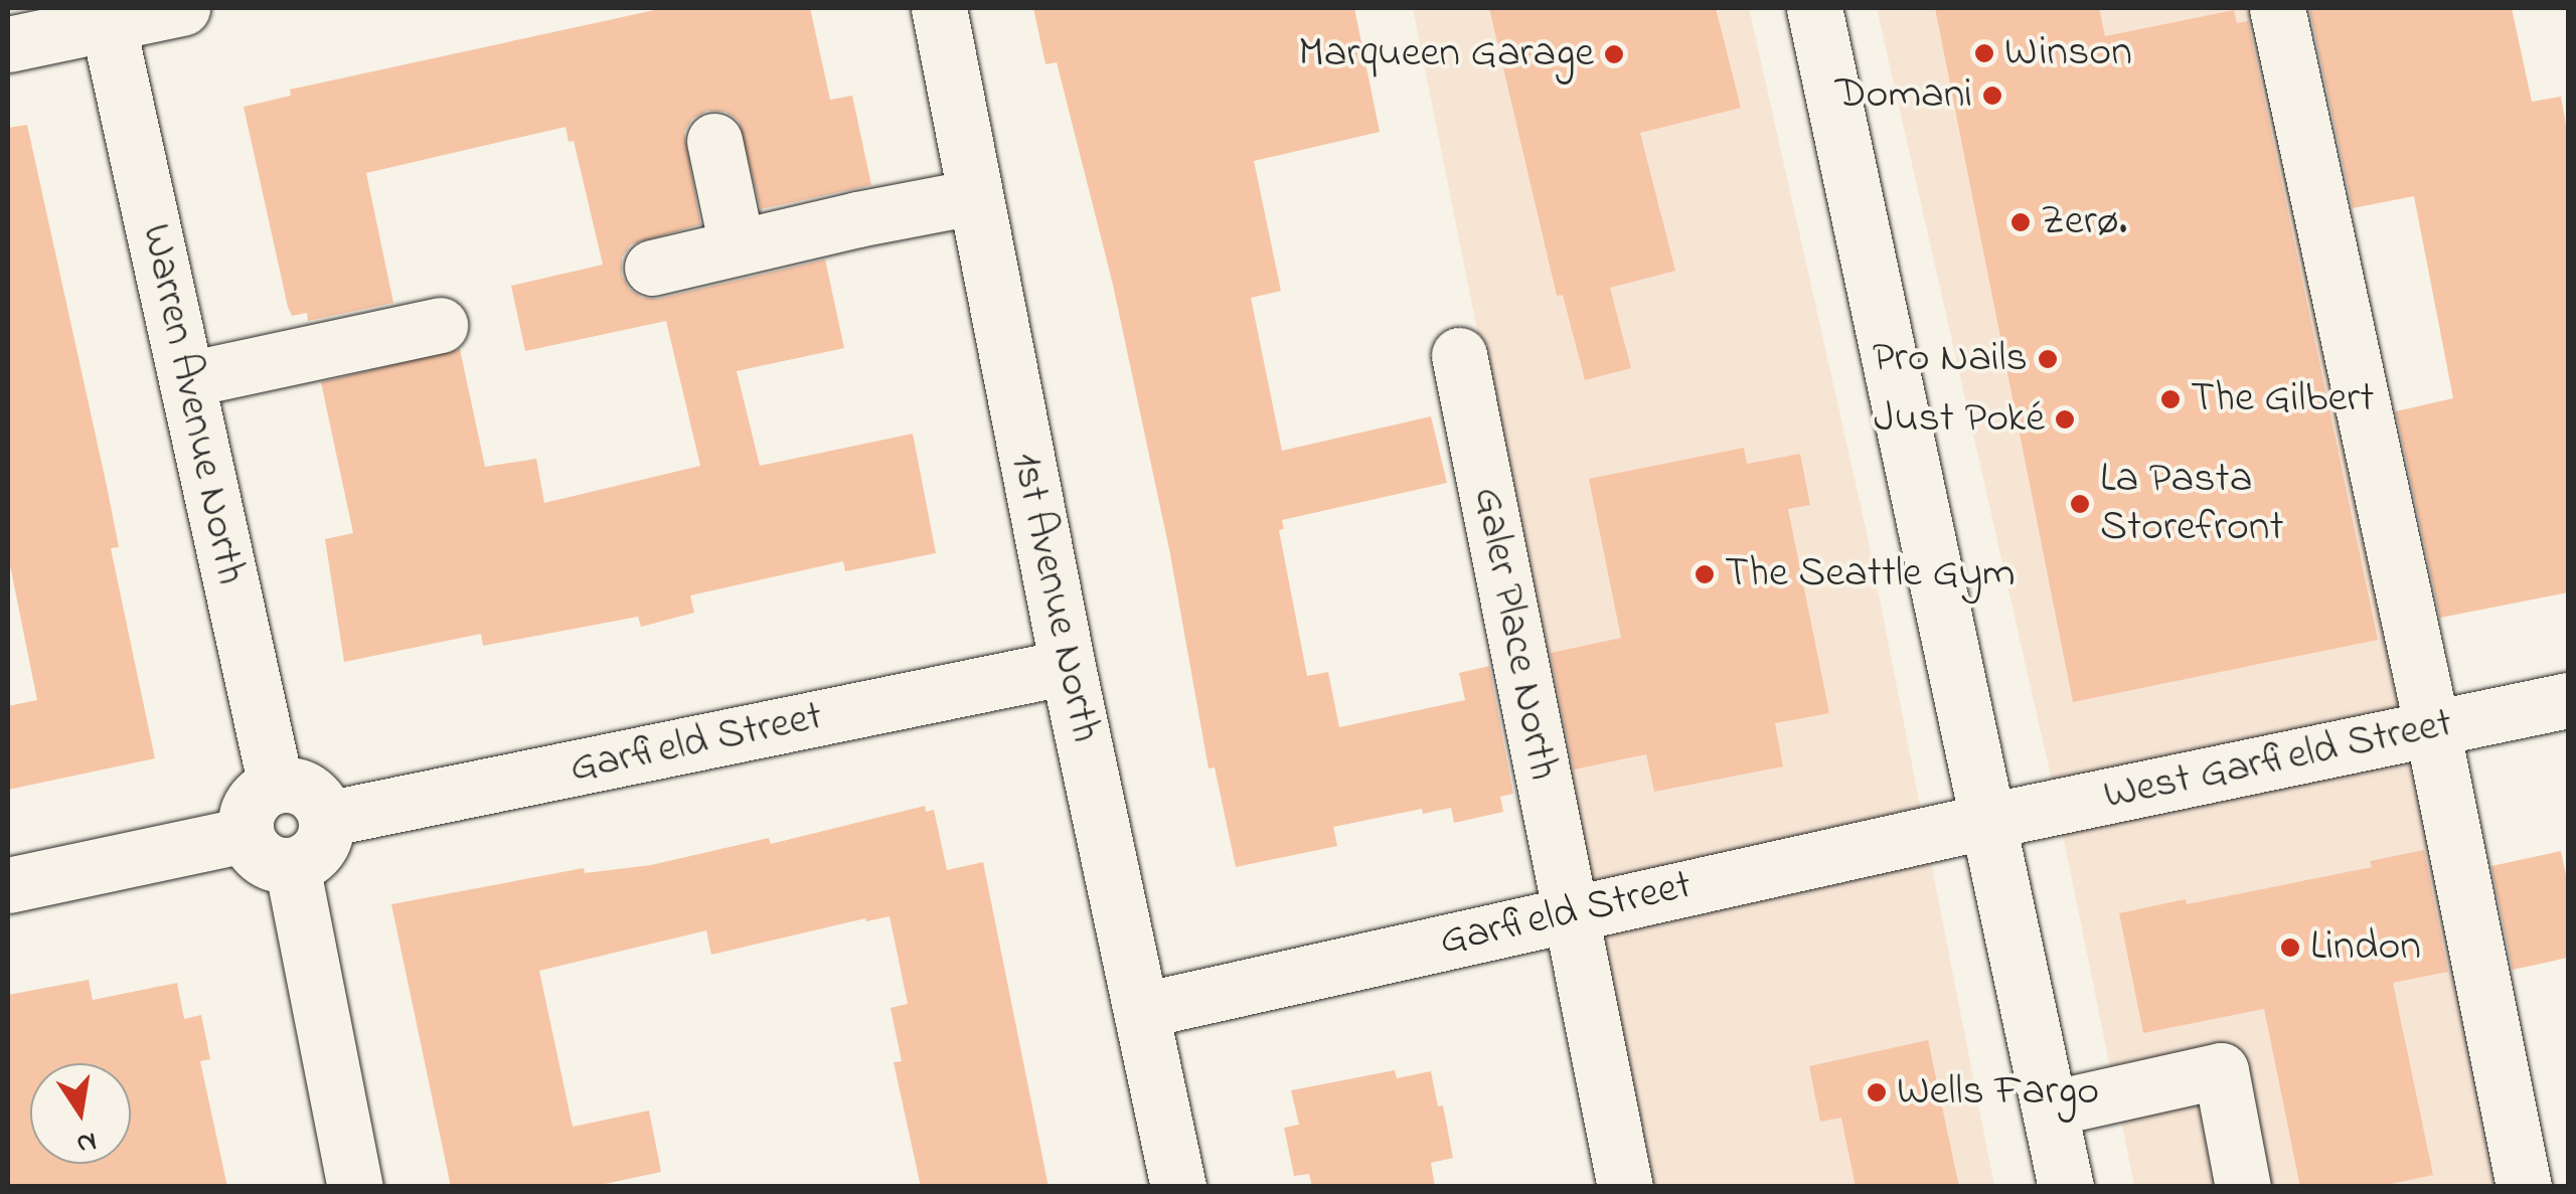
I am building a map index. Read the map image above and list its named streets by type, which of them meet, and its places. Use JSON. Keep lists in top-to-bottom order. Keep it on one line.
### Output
{"streets":{"street":["Warren Avenue North","1st Avenue North","Galer Place North","Garfield Street","West Garfield Street"]},"crossings":[["Warren Avenue North","Garfield Street"],["1st Avenue North","Garfield Street"],["Galer Place North","Garfield Street"],["Garfield Street","West Garfield Street"]],"places":["Winson","Marqueen Garage","Domani","Zerø.","Pro Nails","The Gilbert","Just Poké","La Pasta Storefront","The Seattle Gym","Lindon","Wells Fargo"],"north":"bottom"}
